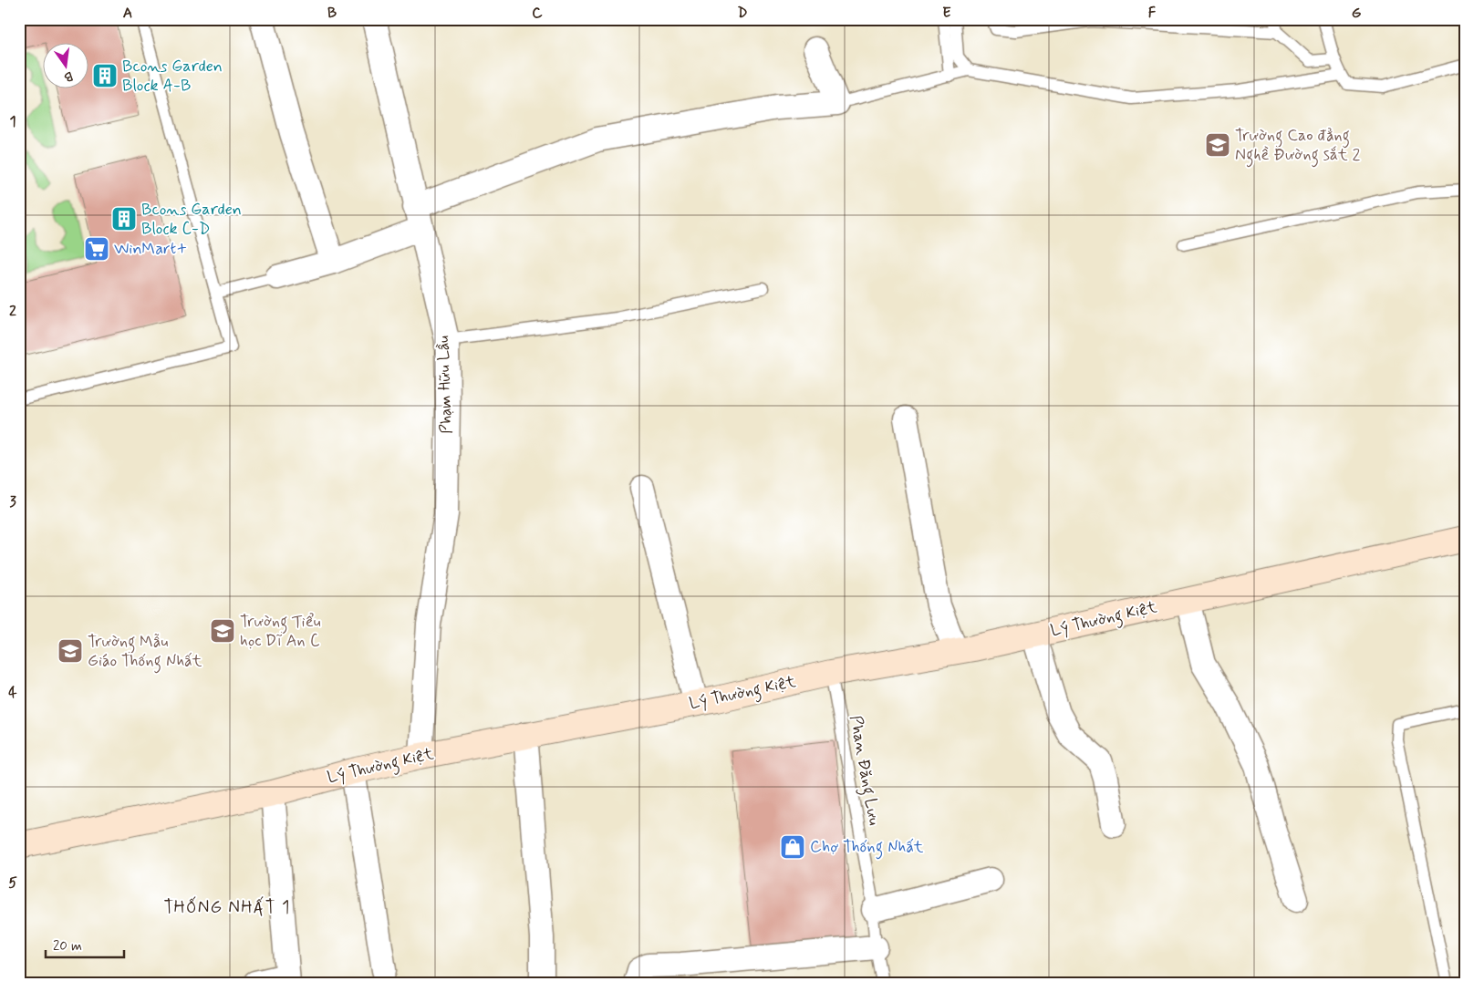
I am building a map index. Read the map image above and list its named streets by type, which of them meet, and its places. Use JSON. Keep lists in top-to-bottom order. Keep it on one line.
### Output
{"streets":{"main road":["Lý Thường Kiệt"],"street":["Phạm Hữu Lầu"],"lane":["Phan Đăng Lưu"]},"crossings":[["Phạm Hữu Lầu","Lý Thường Kiệt"],["Lý Thường Kiệt","Phan Đăng Lưu"]],"districts":["THỐNG NHẤT 1"],"places":{"building":["Bcons Garden Block A-B","Bcons Garden Block C-D"],"school or university":["Trường Cao đẳng Nghề Đường sắt 2","Trường Tiểu học Dĩ An C","Trường Mẫu Giáo Thống Nhất"],"supermarket":["WinMart+"],"shop":["Chợ Thống Nhất"]},"scale_bar":"20 m","north":"bottom","grid":{"columns":["A","B","C","D","E","F","G"],"rows":["1","2","3","4","5"]}}
